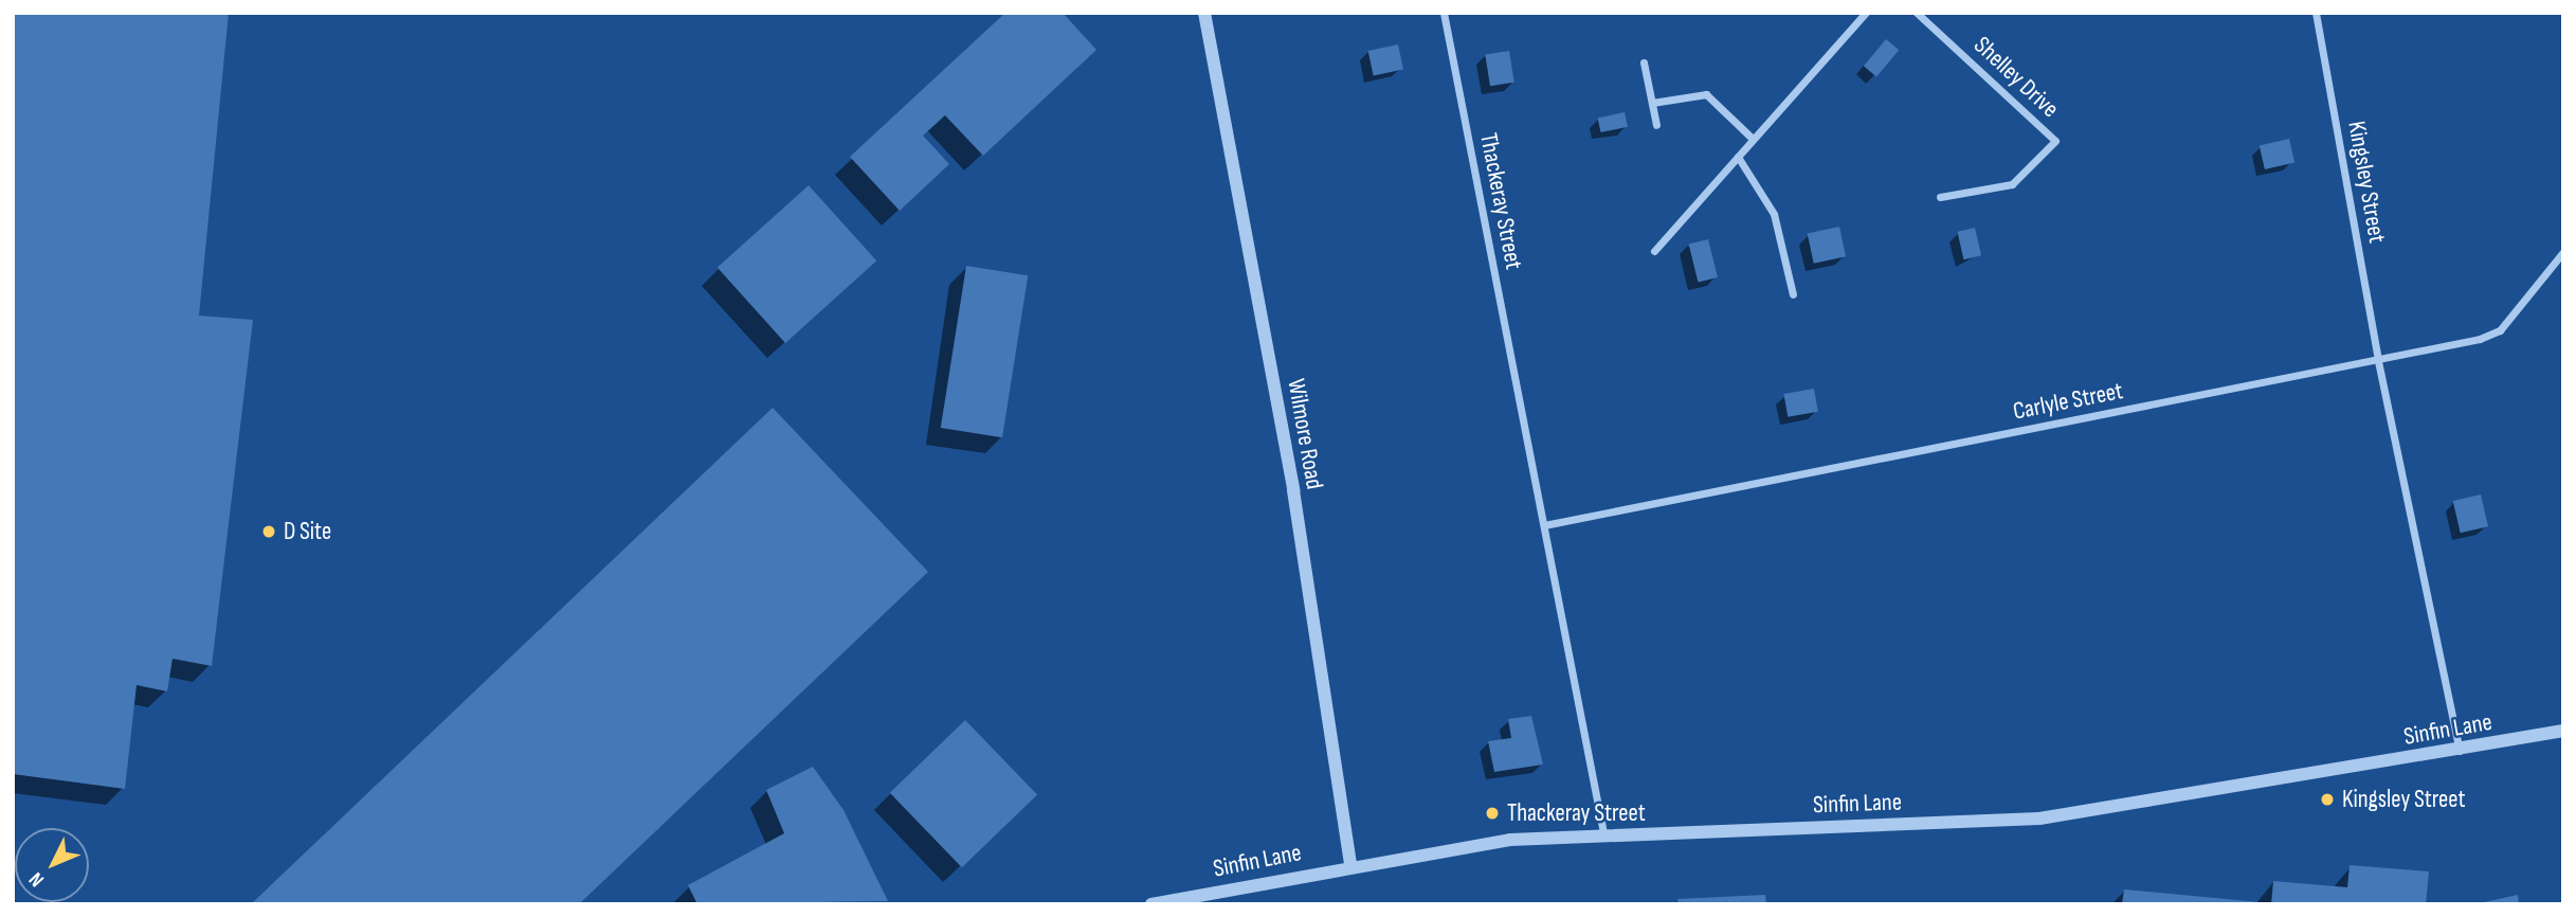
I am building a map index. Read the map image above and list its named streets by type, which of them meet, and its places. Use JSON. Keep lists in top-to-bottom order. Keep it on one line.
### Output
{"streets":{"street":["Shelley Drive","Kingsley Street","Thackeray Street","Carlyle Street","Wilmore Road","Sinfin Lane"]},"crossings":[["Kingsley Street","Carlyle Street"],["Kingsley Street","Sinfin Lane"],["Thackeray Street","Carlyle Street"],["Thackeray Street","Sinfin Lane"],["Wilmore Road","Sinfin Lane"]],"places":["D Site","Kingsley Street","Thackeray Street"],"north":"bottom left"}
